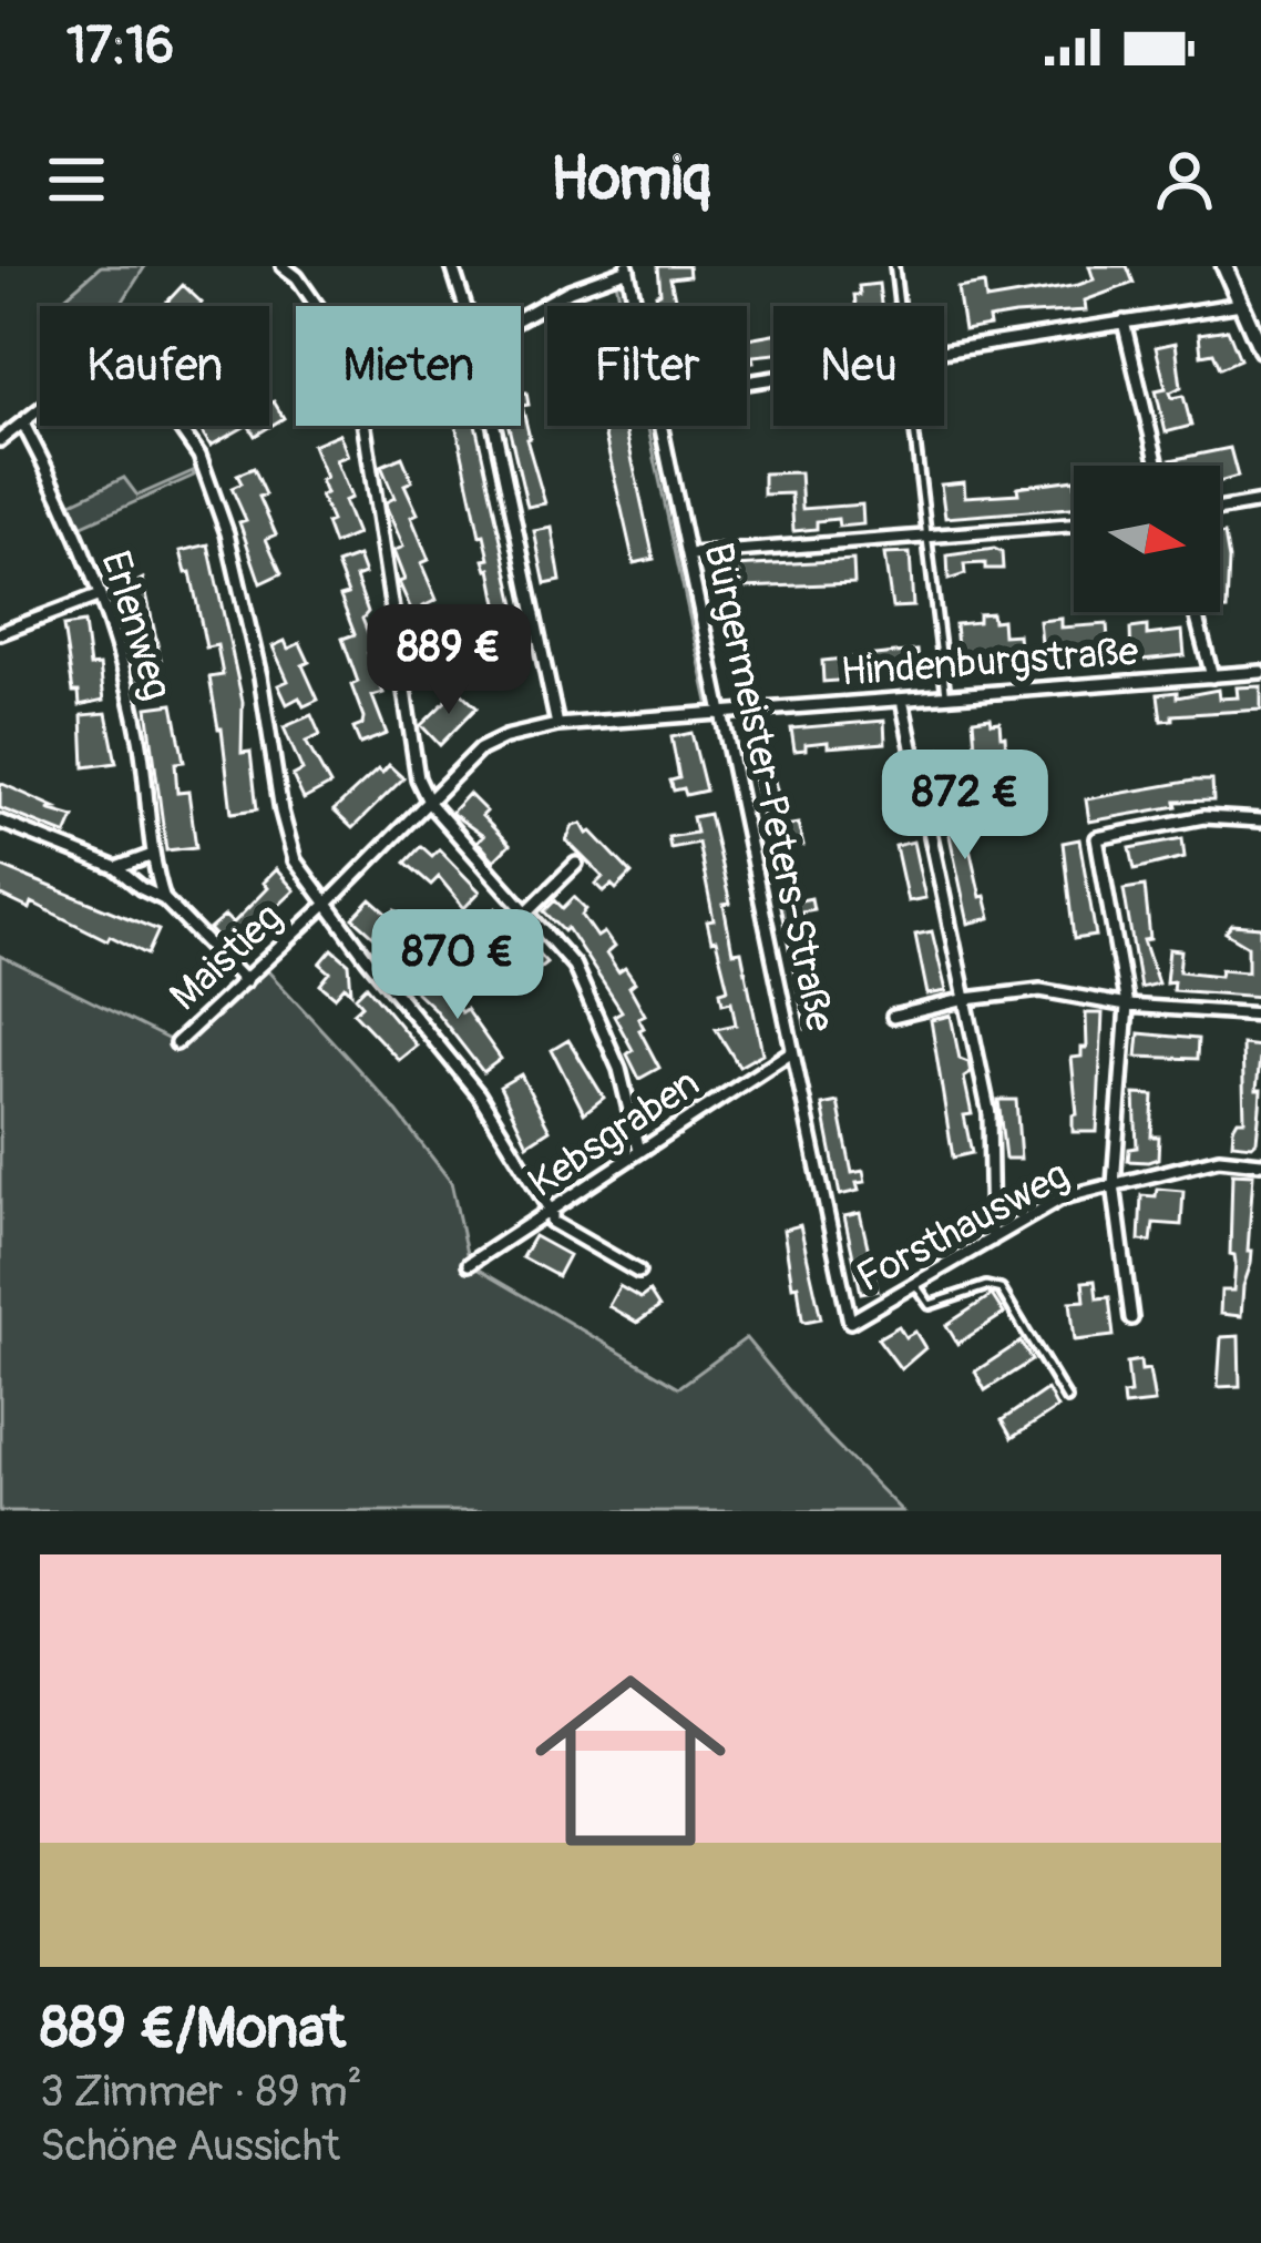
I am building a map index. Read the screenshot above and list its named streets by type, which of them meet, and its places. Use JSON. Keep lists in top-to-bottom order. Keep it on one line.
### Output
{"streets":{"street":["Erlenweg","Hindenburgstraße","Bürgermeister-Peters-Straße","Maistieg","Kebsgraben","Forsthausweg"]},"crossings":[["Hindenburgstraße","Bürgermeister-Peters-Straße"],["Hindenburgstraße","Maistieg"],["Bürgermeister-Peters-Straße","Maistieg"],["Bürgermeister-Peters-Straße","Kebsgraben"],["Bürgermeister-Peters-Straße","Forsthausweg"]],"north":"right","page":{"status":"17:16","header":"Homiq","chip":["Kaufen","Mieten","Filter","Neu"],"price":["889 €","872 €","870 €"],"list":[{"name":"889 €/Monat","note":"3 Zimmer · 89 m² · Schöne Aussicht"}]}}
